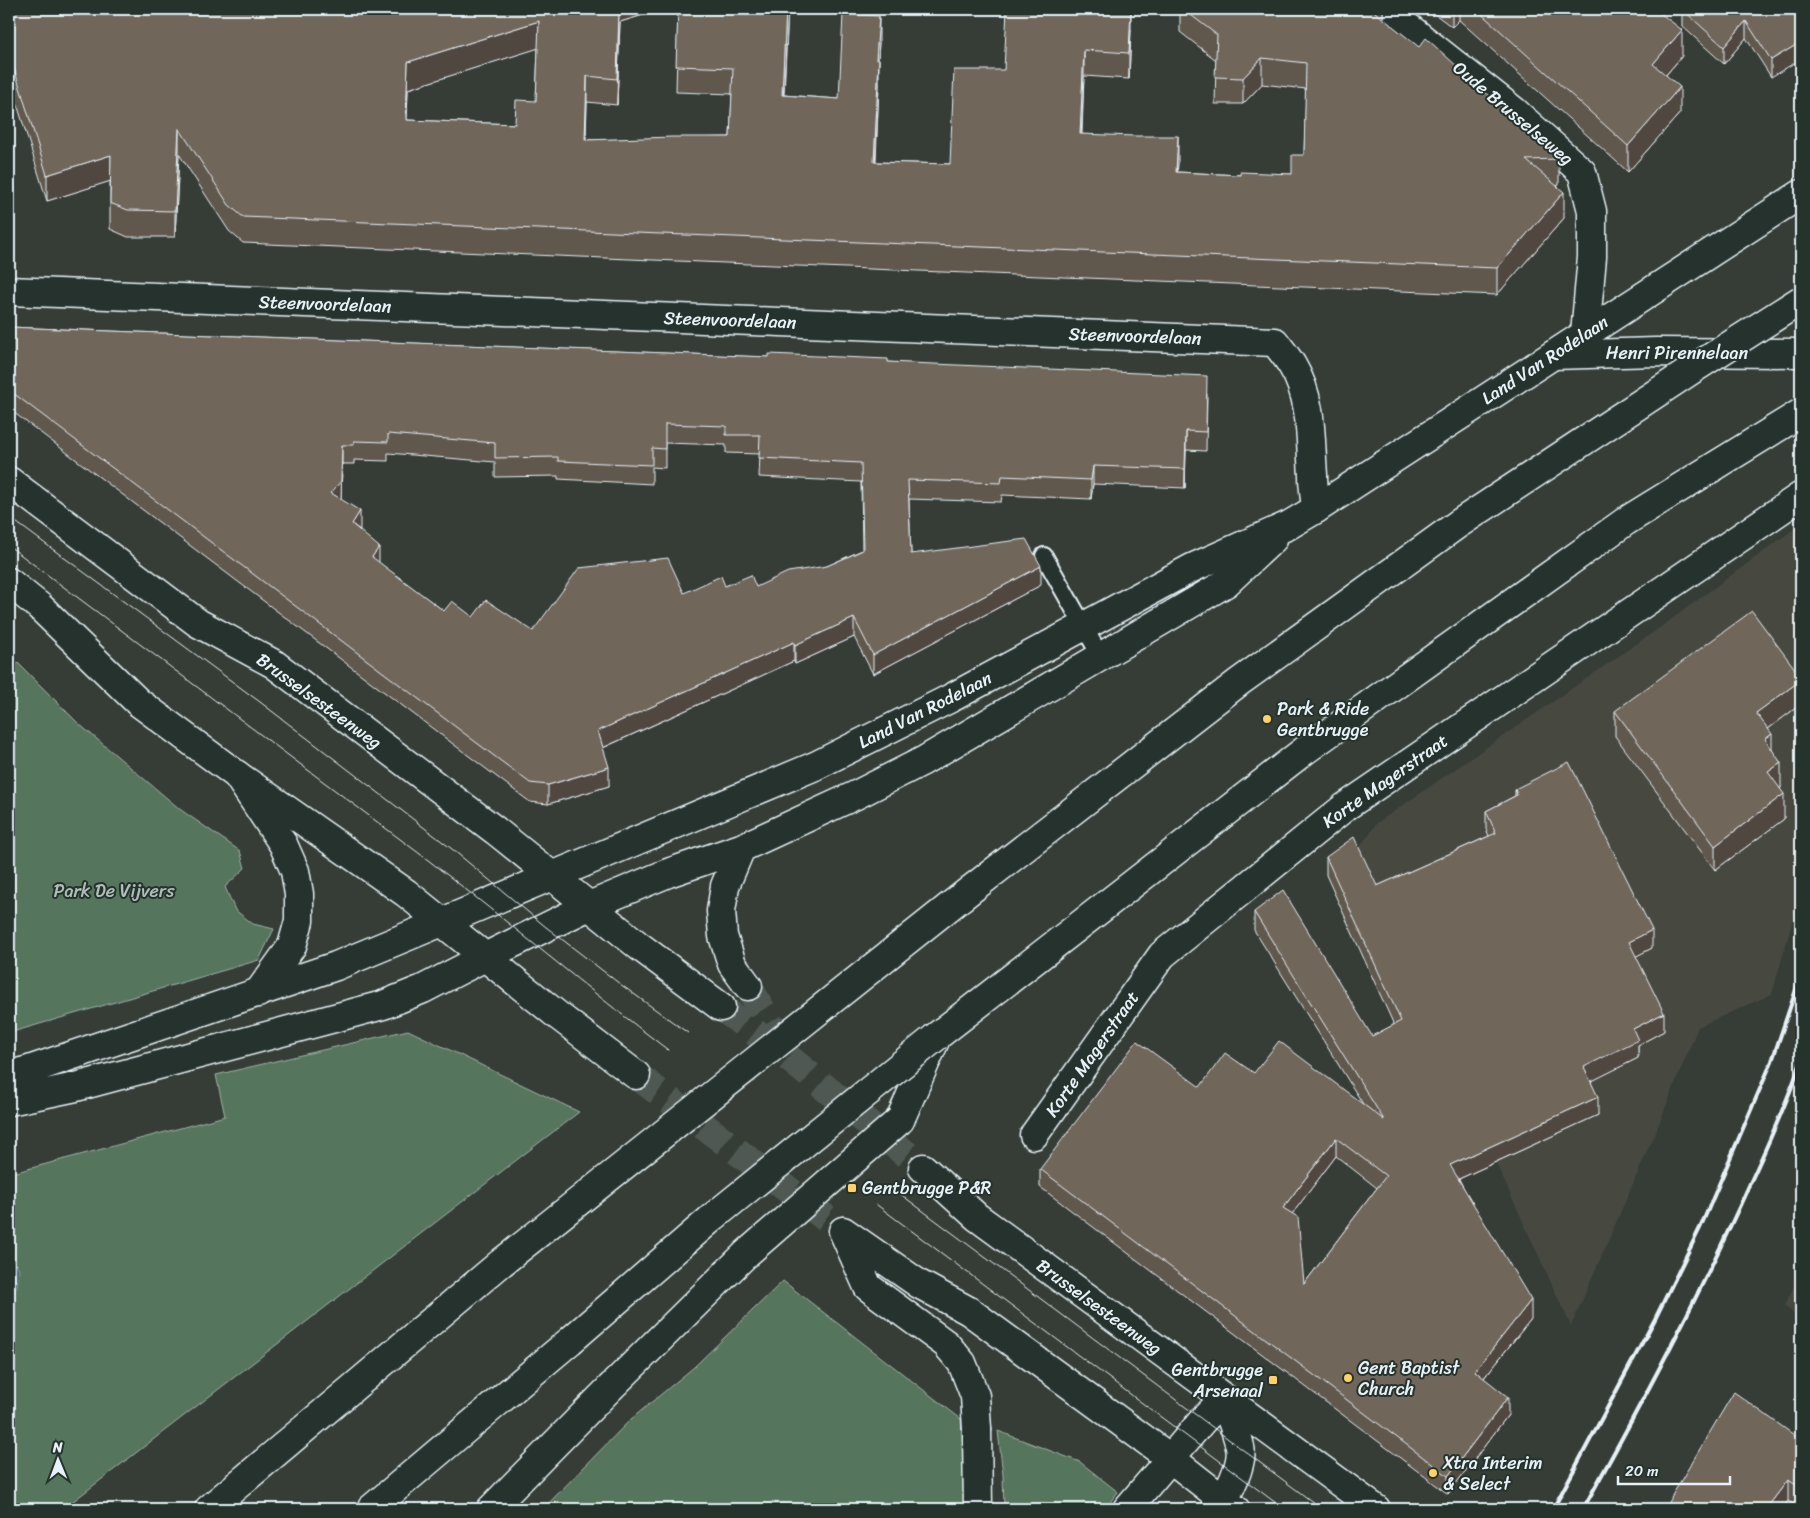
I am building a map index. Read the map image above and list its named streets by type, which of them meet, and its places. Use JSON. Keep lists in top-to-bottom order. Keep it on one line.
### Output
{"streets":{"main road":["Oude Brusselseweg","Steenvoordelaan","Henri Pirennelaan","Land Van Rodelaan","Brusselsesteenweg","Korte Magerstraat"]},"crossings":[["Oude Brusselseweg","Land Van Rodelaan"],["Steenvoordelaan","Land Van Rodelaan"],["Henri Pirennelaan","Land Van Rodelaan"],["Land Van Rodelaan","Brusselsesteenweg"]],"parks":["Park De Vijvers"],"places":{"other":["Park & Ride Gentbrugge","Gent Baptist Church","Xtra Interim & Select"],"transit":["Gentbrugge P&R","Gentbrugge Arsenaal"]},"scale_bar":"20 m","north":"top"}
